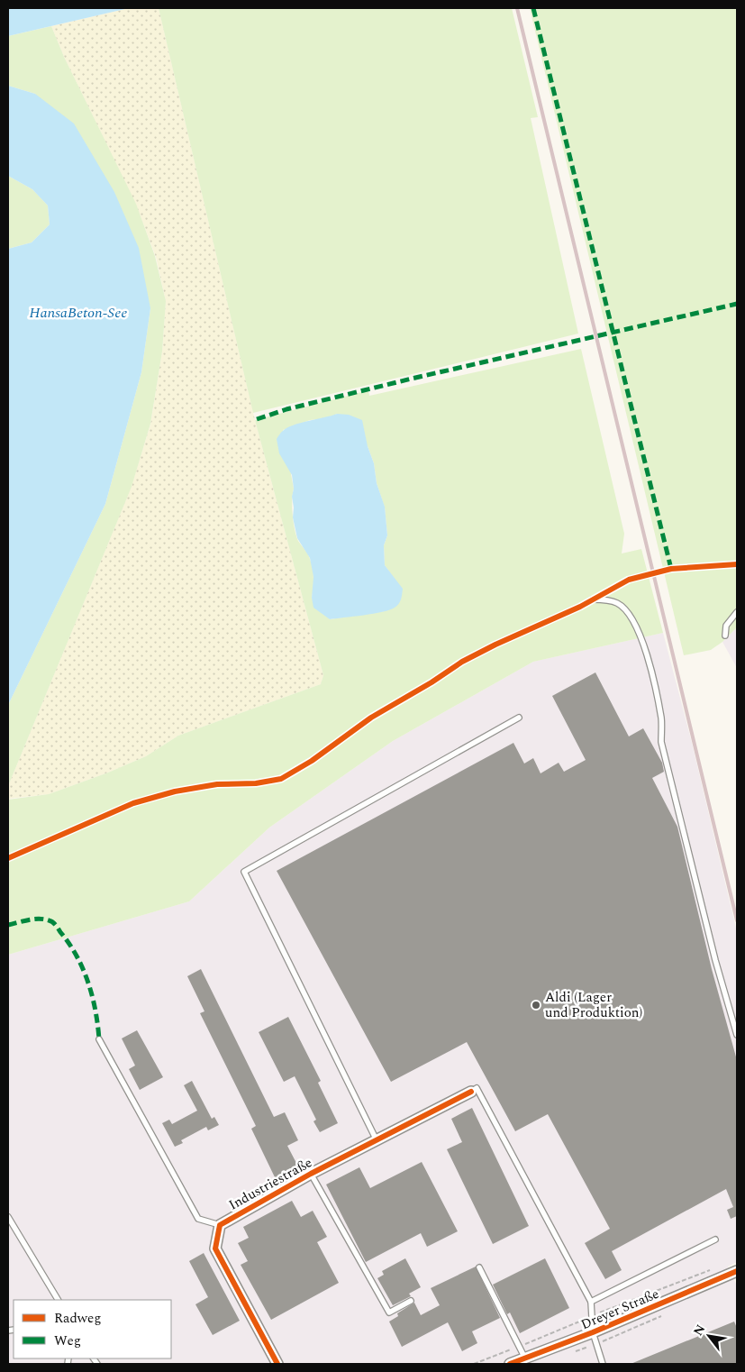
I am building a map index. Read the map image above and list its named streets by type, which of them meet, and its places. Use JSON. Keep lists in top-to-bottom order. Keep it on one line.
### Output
{"streets":{"street":["Industriestraße","Dreyer Straße"]},"water":["HansaBeton-See"],"places":["Aldi (Lager und Produktion)"],"legend":["Radweg","Weg"],"north":"top left"}
